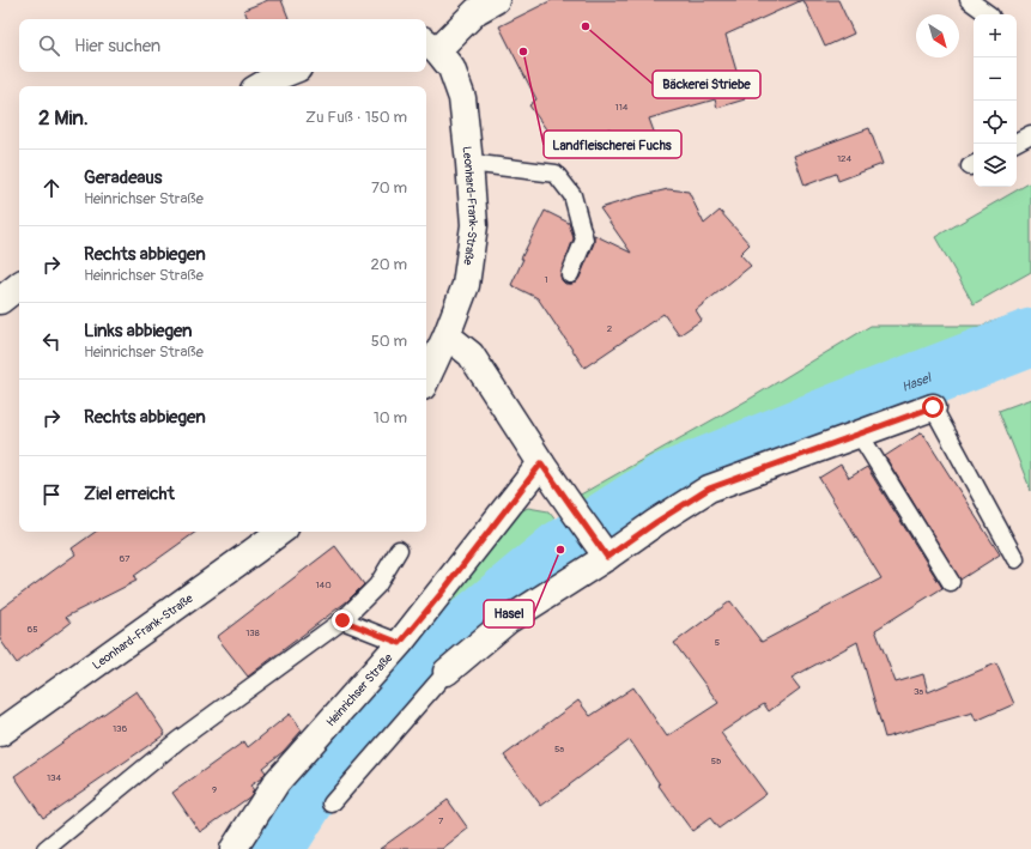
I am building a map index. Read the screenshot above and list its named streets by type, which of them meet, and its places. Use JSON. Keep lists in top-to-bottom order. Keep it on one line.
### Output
{"streets":{"street":["Leonhard-Frank-Straße","Heinrichser Straße"]},"water":["Hasel"],"places":["Bäckerei Striebe","Landfleischerei Fuchs","Hasel"],"house_numbers":["114","124","1","2","67","140","65","138","5","3a","136","5a","5b","134","9","7"],"north":"bottom right","page":{"map_buttons":["+","−"],"search":"Hier suchen","heading":["2 Min.","Zu Fuß · 150 m"],"list":[["Geradeaus","Heinrichser Straße","70 m"],["Rechts abbiegen","Heinrichser Straße","20 m"],["Links abbiegen","Heinrichser Straße","50 m"],["Rechts abbiegen","10 m"],"Ziel erreicht"]}}
